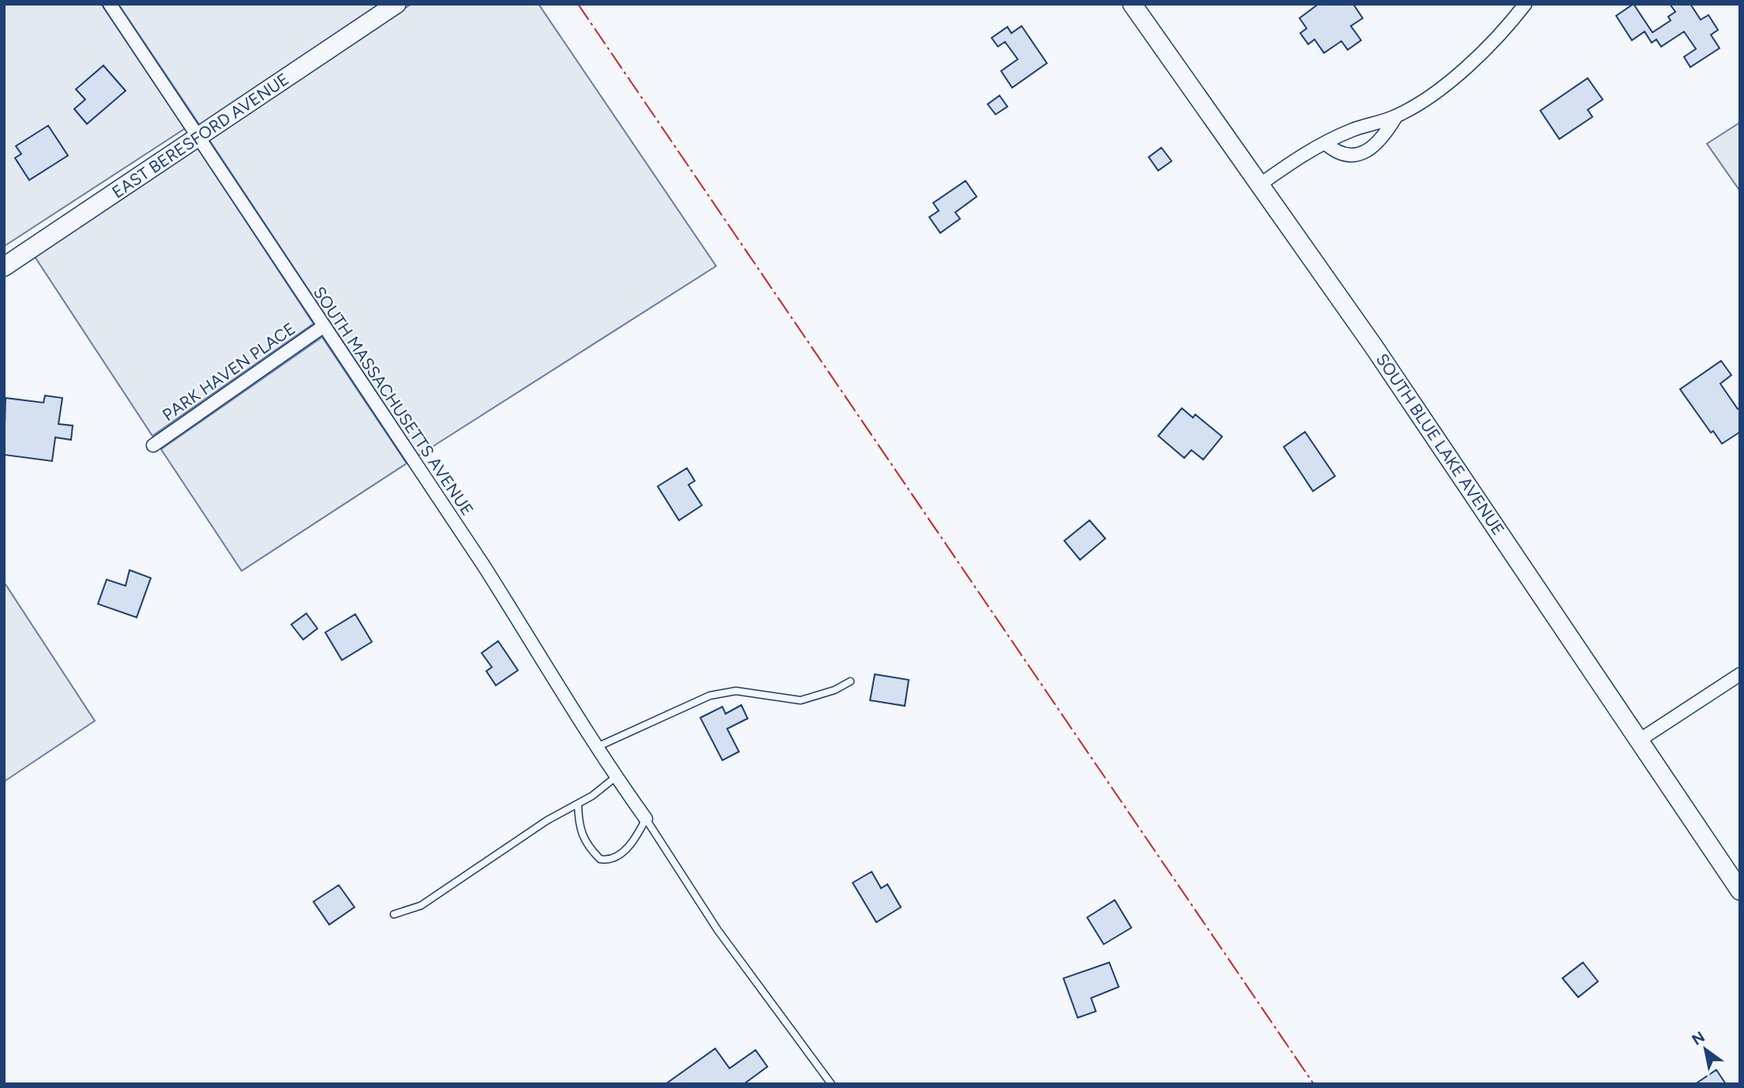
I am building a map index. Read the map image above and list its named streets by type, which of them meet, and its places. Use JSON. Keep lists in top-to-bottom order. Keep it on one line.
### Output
{"streets":{"main road":["EAST BERESFORD AVENUE","SOUTH BLUE LAKE AVENUE"],"street":["PARK HAVEN PLACE","SOUTH MASSACHUSETTS AVENUE"]},"crossings":[["EAST BERESFORD AVENUE","SOUTH MASSACHUSETTS AVENUE"],["PARK HAVEN PLACE","SOUTH MASSACHUSETTS AVENUE"]],"north":"top left"}
